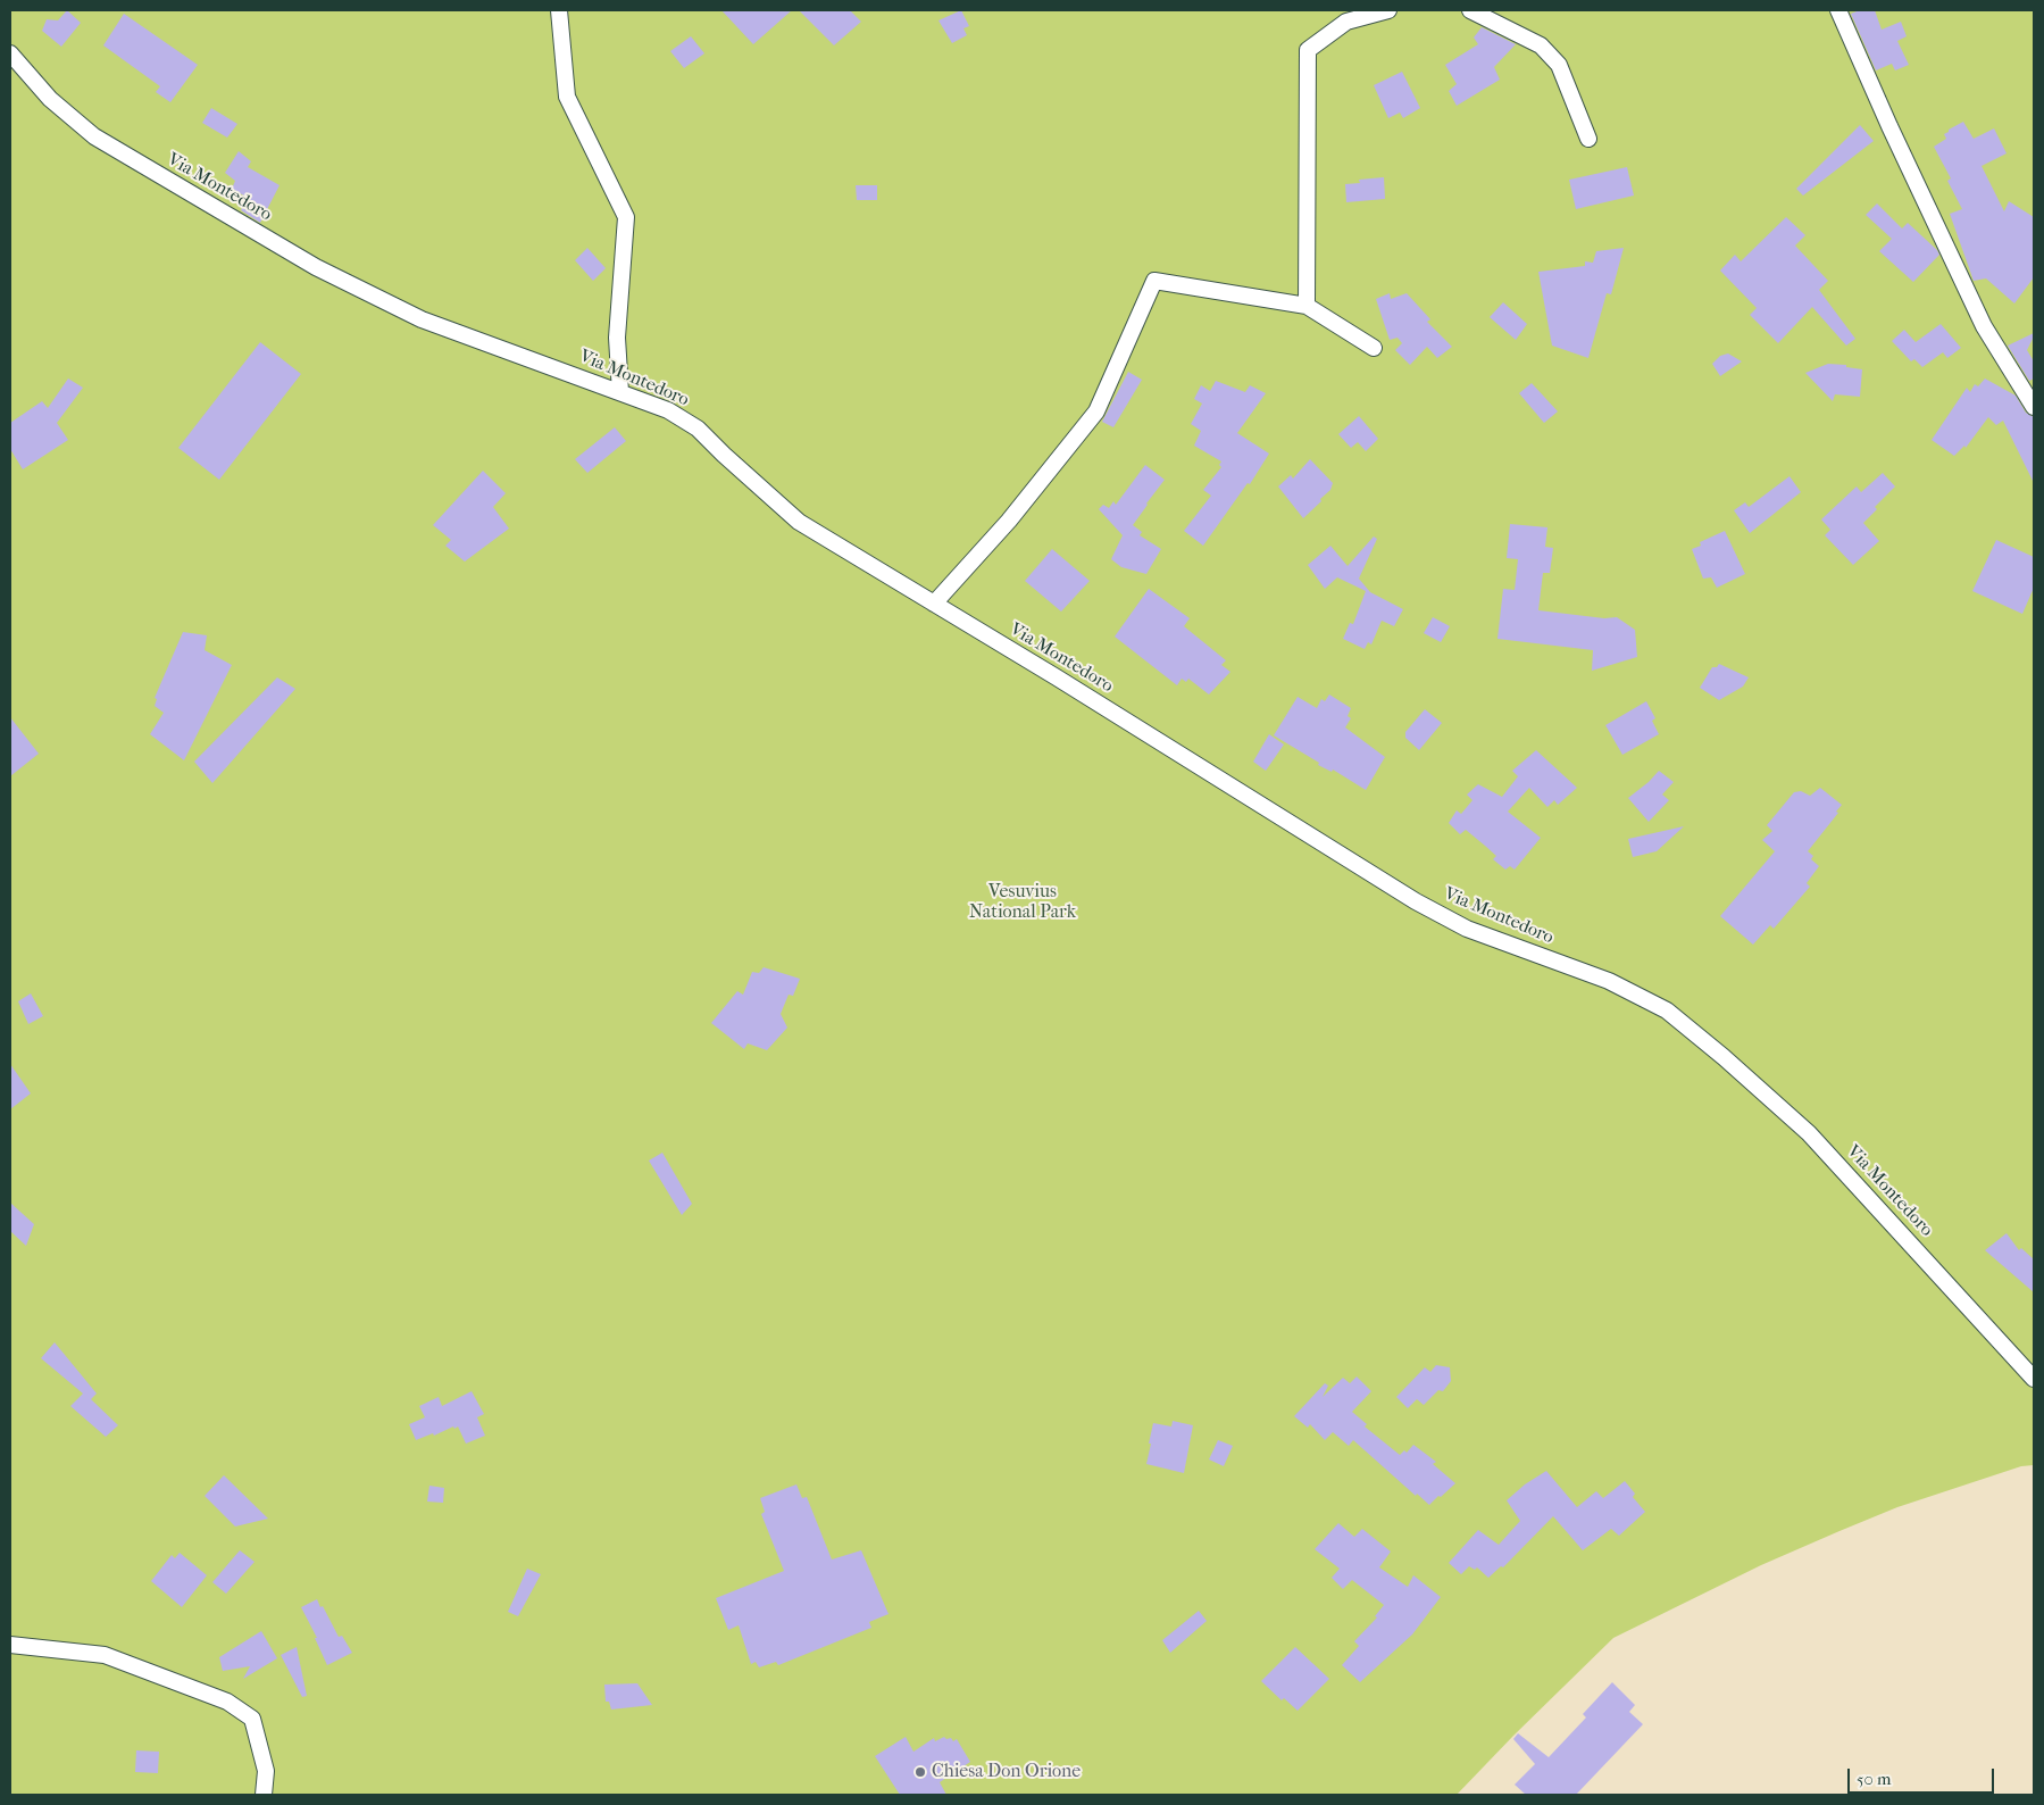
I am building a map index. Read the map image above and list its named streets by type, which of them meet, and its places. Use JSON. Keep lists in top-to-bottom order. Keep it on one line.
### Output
{"streets":{"street":["Via Montedoro"]},"parks":["Vesuvius National Park"],"places":["Chiesa Don Orione"],"scale_bar":"50 m"}
